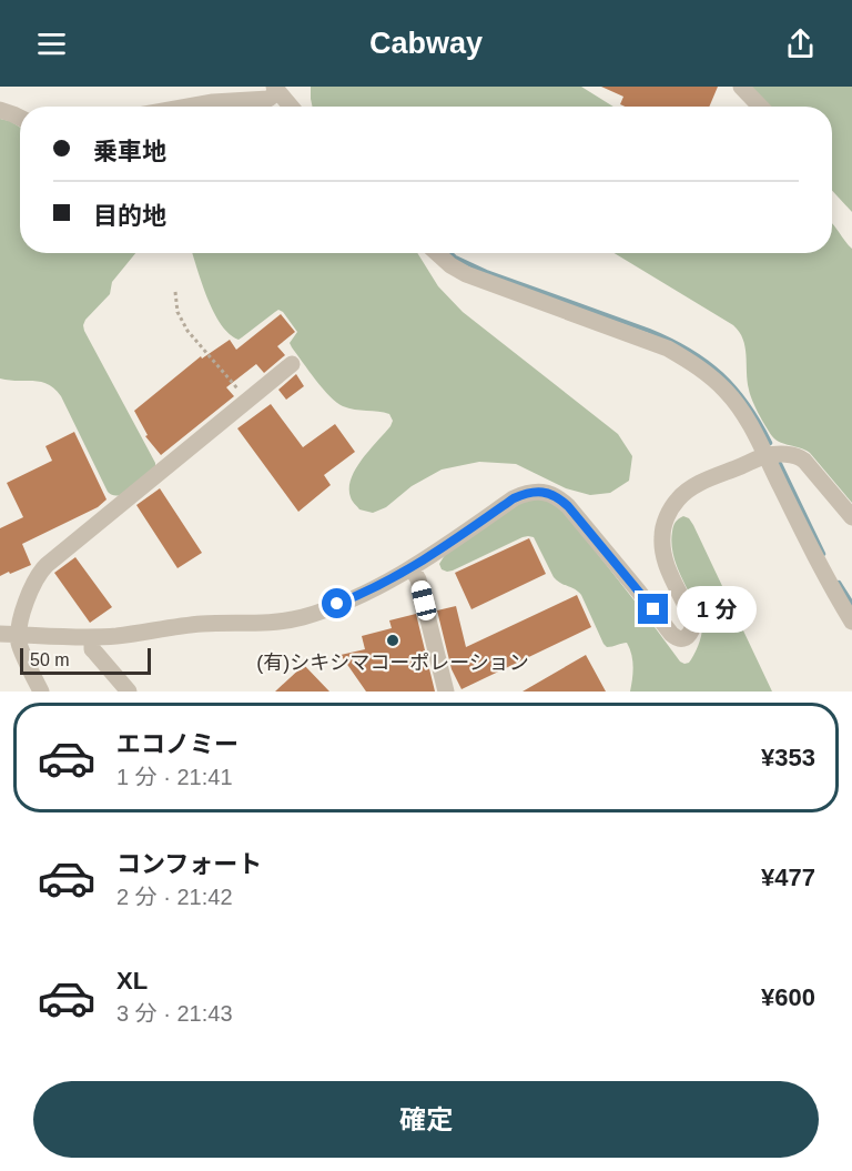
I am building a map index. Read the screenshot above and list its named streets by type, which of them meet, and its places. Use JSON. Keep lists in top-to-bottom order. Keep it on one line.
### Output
{"places":["(有)シキシマコーポレーション"],"scale_bar":"50 m","page":{"header":"Cabway","banner":["乗車地","目的地"],"bubble":"1 分","scale":"50 m","list":[{"name":"エコノミー","note":"1 分 · 21:41","value":"¥353"},{"name":"コンフォート","note":"2 分 · 21:42","value":"¥477"},{"name":"XL","note":"3 分 · 21:43","value":"¥600"}],"buttons":"確定"}}
